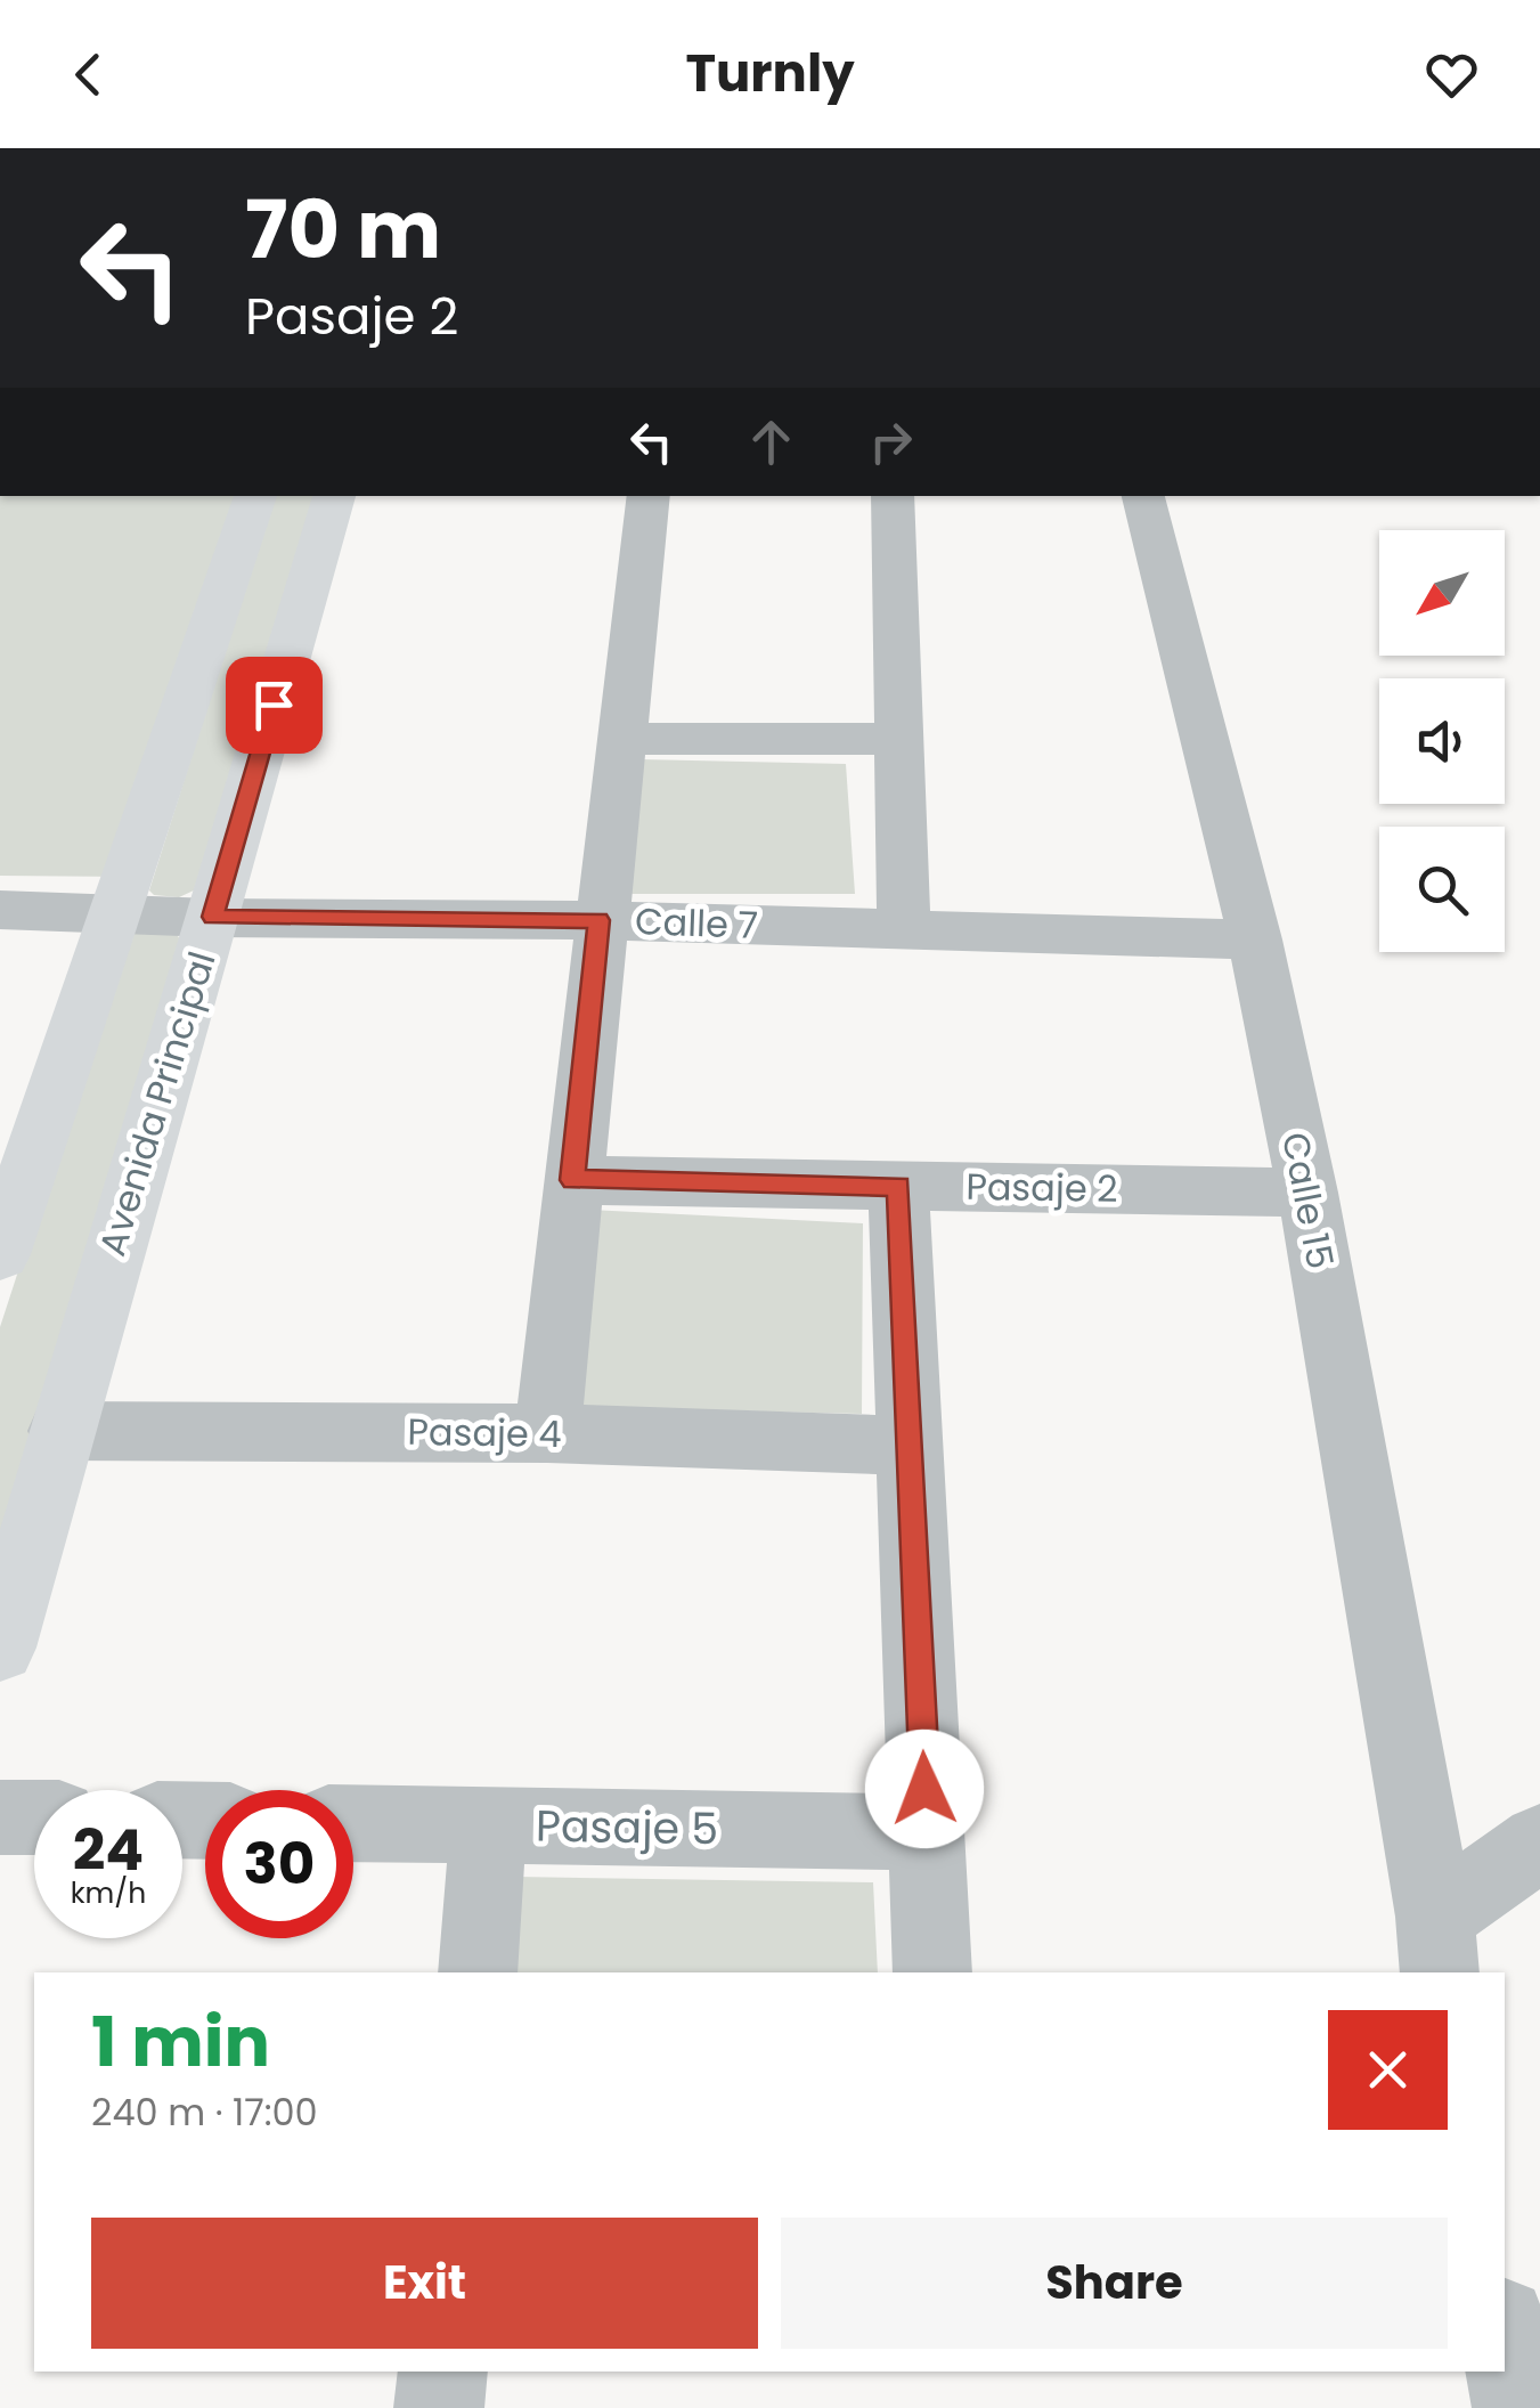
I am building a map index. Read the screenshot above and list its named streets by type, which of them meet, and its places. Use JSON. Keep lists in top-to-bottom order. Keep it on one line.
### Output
{"streets":{"street":["Calle 7","Avenida Principal","Pasaje 2","Calle 15","Pasaje 4","Pasaje 5"]},"crossings":[["Calle 7","Avenida Principal"],["Calle 7","Calle 15"],["Avenida Principal","Pasaje 4"],["Pasaje 2","Calle 15"]],"north":"bottom left","page":{"header":"Turnly","turn":["70 m","Pasaje 2"],"speed":"24 km/h","limit":"30","heading":["1 min","240 m · 17:00"],"buttons":["Exit","Share"]}}
